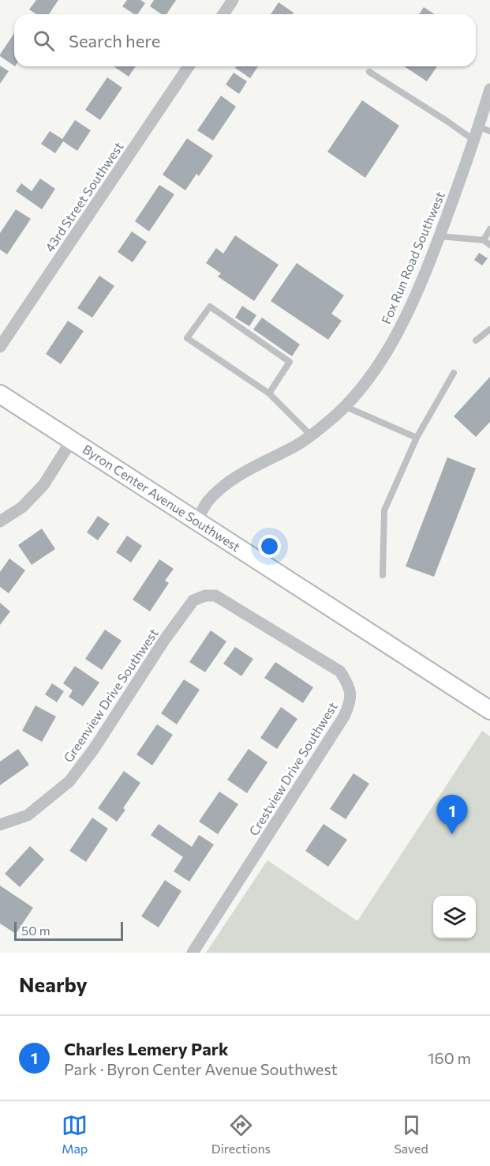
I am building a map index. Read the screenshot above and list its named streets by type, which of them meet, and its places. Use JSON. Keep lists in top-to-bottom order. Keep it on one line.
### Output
{"streets":{"main road":["Byron Center Avenue Southwest"],"street":["43rd Street Southwest","Fox Run Road Southwest","Greenview Drive Southwest","Crestview Drive Southwest"]},"crossings":[["Fox Run Road Southwest","Byron Center Avenue Southwest"],["Greenview Drive Southwest","Crestview Drive Southwest"]],"scale_bar":"50 m","page":{"search":"Search here","pins":"1","scale":"50 m","heading":"Nearby","list":[{"mark":"1","name":"Charles Lemery Park","note":"Park · Byron Center Avenue Southwest","value":"160 m"}],"nav":["Map","Directions","Saved"]}}
